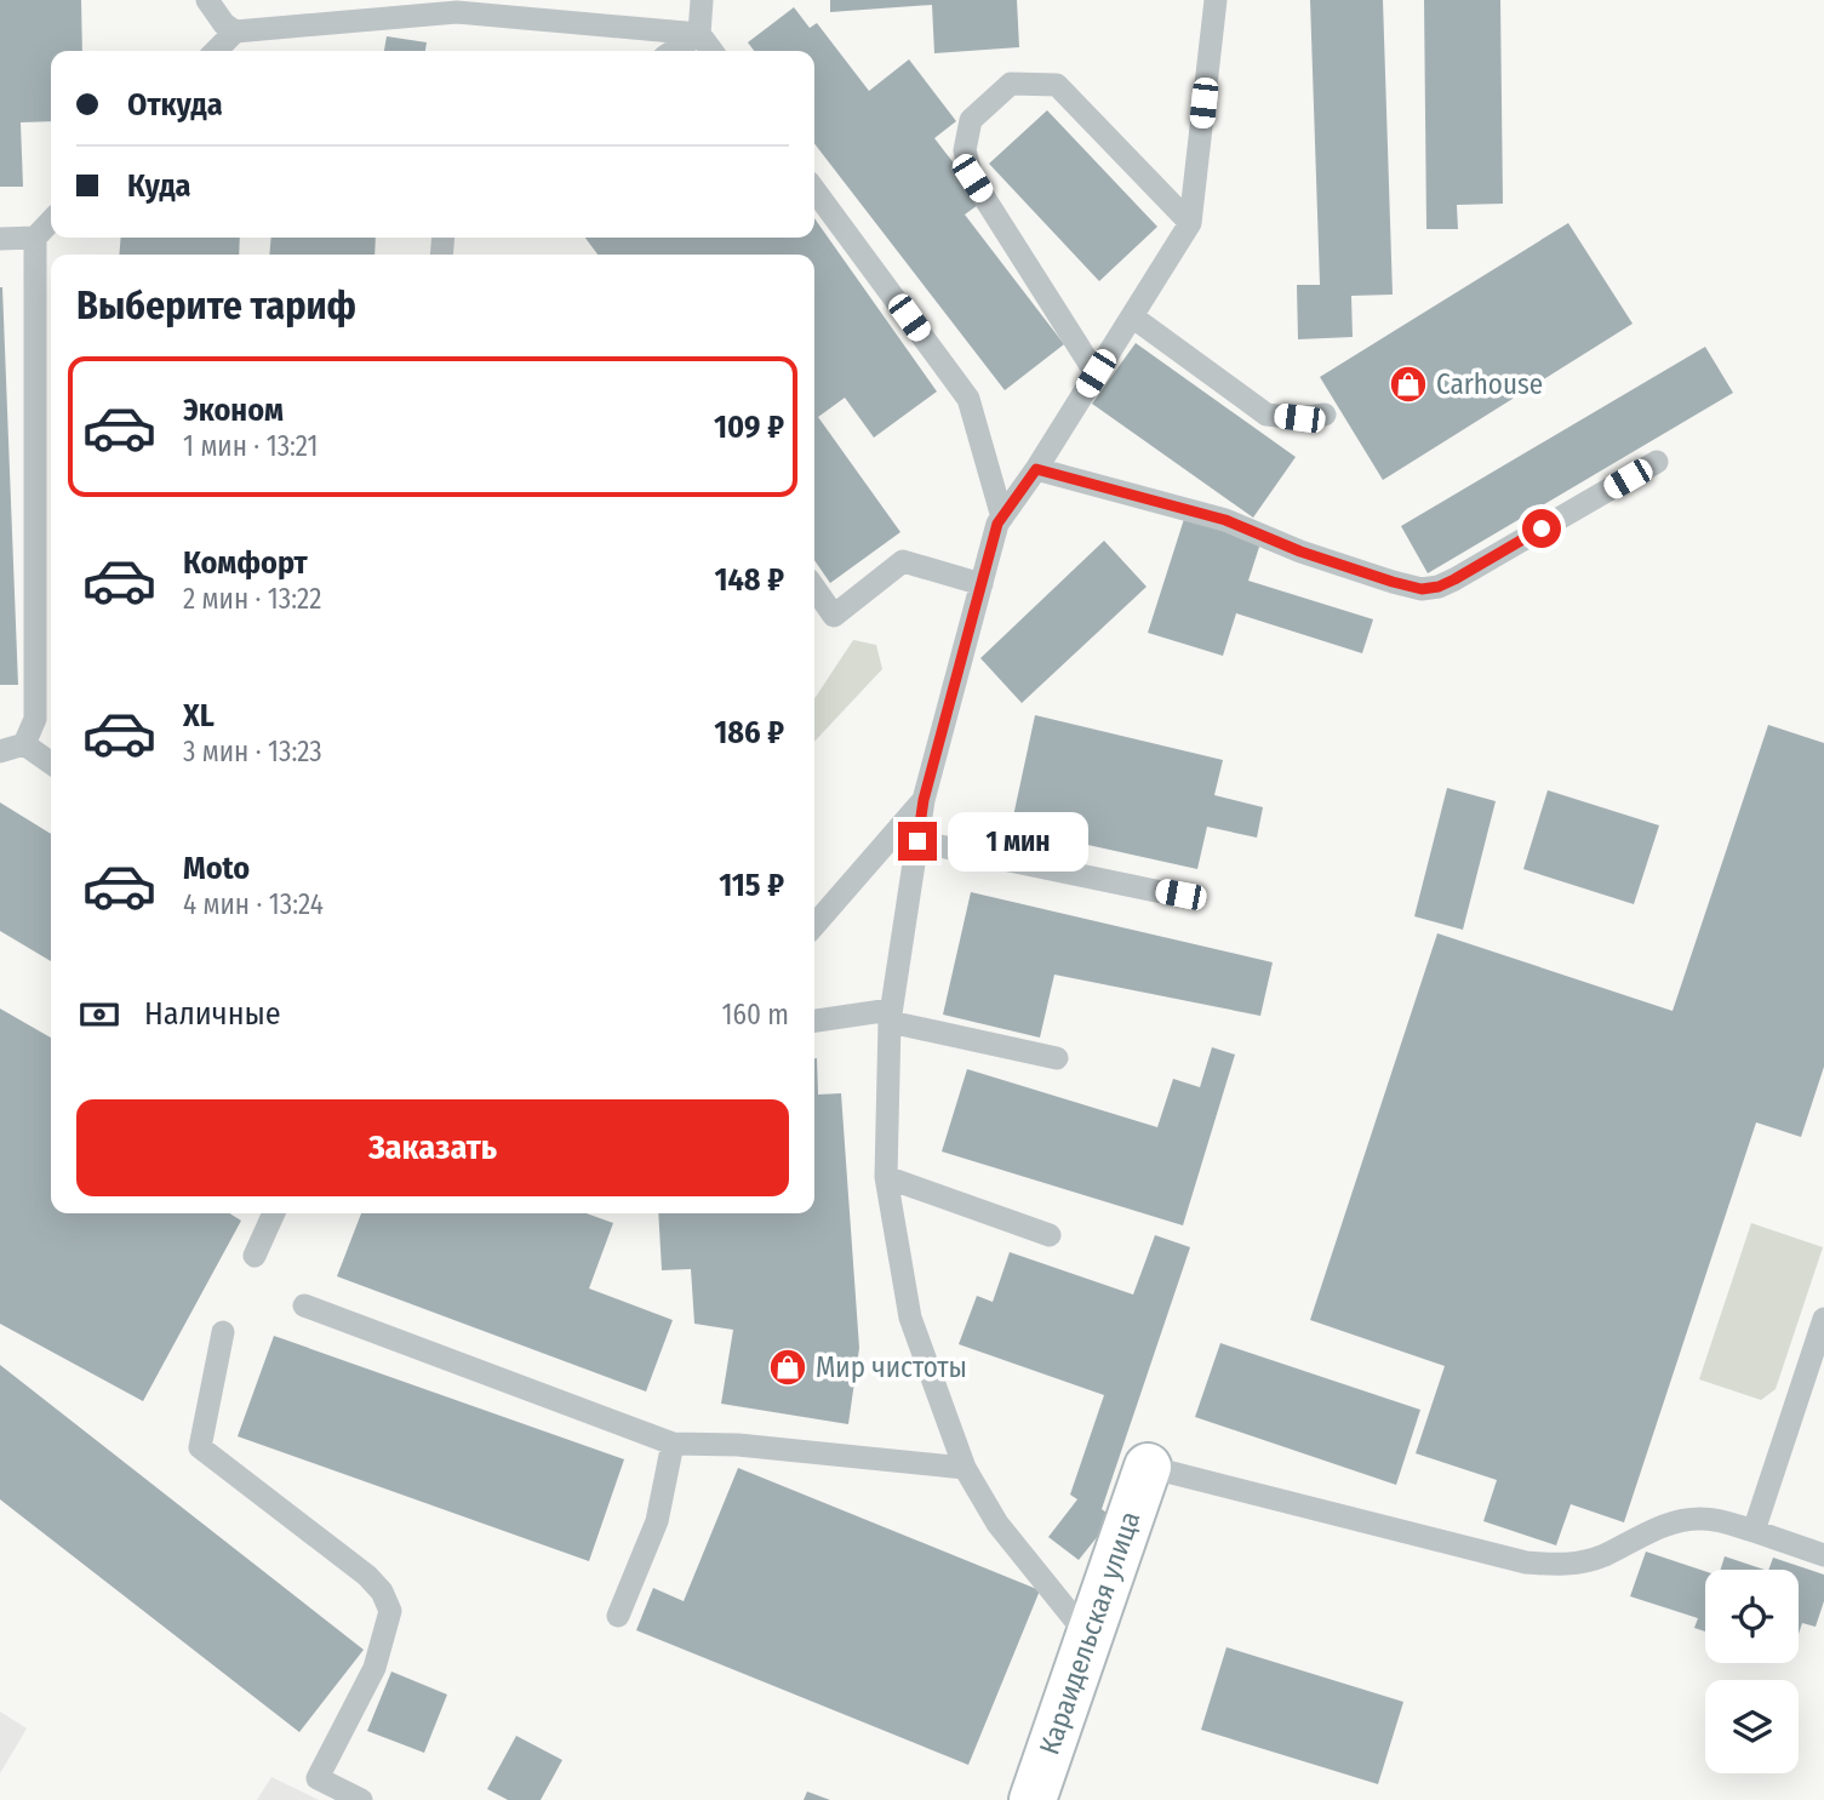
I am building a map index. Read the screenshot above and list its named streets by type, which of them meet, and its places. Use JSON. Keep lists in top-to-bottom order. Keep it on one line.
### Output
{"streets":{"street":["Караидельская улица"]},"places":{"shop":["Carhouse","Мир чистоты"]},"page":{"banner":["Откуда","Куда"],"heading":"Выберите тариф","list":[{"name":"Эконом","note":"1 мин · 13:21","value":"109 ₽"},{"name":"Комфорт","note":"2 мин · 13:22","value":"148 ₽"},{"name":"XL","note":"3 мин · 13:23","value":"186 ₽"},{"name":"Moto","note":"4 мин · 13:24","value":"115 ₽"}],"bubble":"1 мин","pay":["Наличные","160 m"],"buttons":"Заказать"}}
